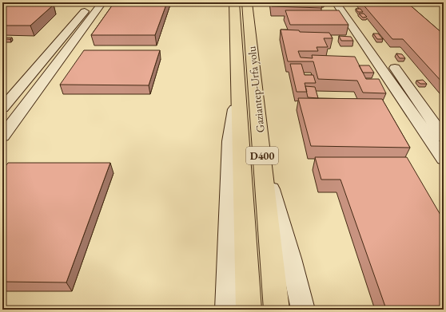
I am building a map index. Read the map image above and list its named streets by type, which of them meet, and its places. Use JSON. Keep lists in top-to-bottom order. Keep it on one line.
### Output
{"streets":{"highway":["Gaziantep-Urfa yolu","D400"]}}
